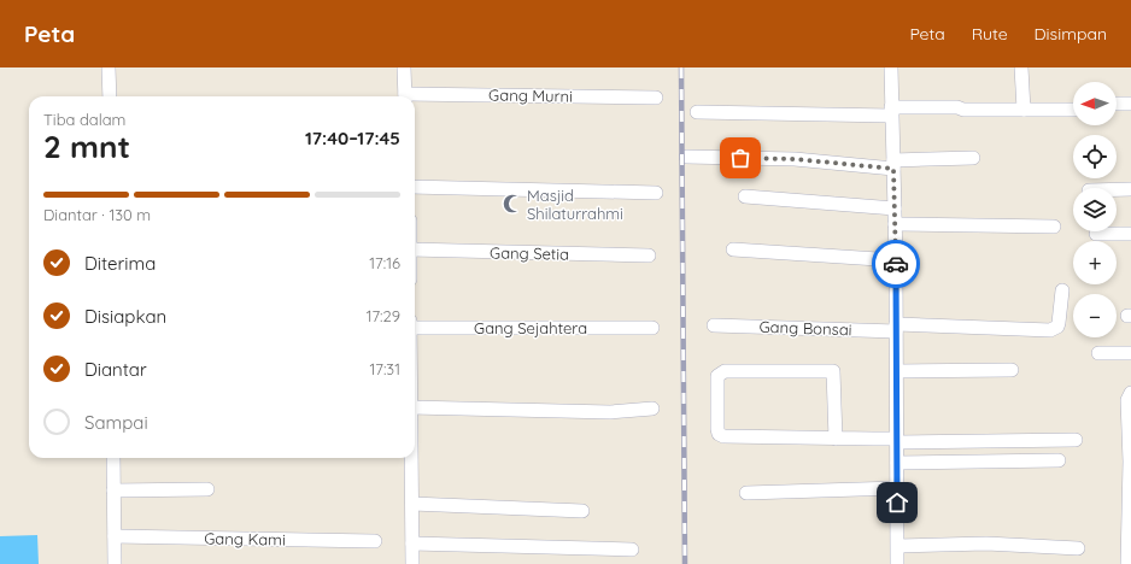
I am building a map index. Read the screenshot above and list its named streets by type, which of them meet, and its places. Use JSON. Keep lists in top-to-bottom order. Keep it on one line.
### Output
{"streets":{"street":["Gang Murni","Gang Setia","Gang Sejahtera","Gang Bonsai","Gang Kami"]},"places":{"mosque":["Masjid Shilaturrahmi"]},"north":"left","page":{"header":"Peta","nav":["Peta","Rute","Disimpan"],"map_buttons":["+","−"],"heading":["2 mnt","Tiba dalam","17:40–17:45"],"bar":"Diantar · 130 m","list":[["Diterima","17:16"],["Disiapkan","17:29"],["Diantar","17:31"],"Sampai"]}}
